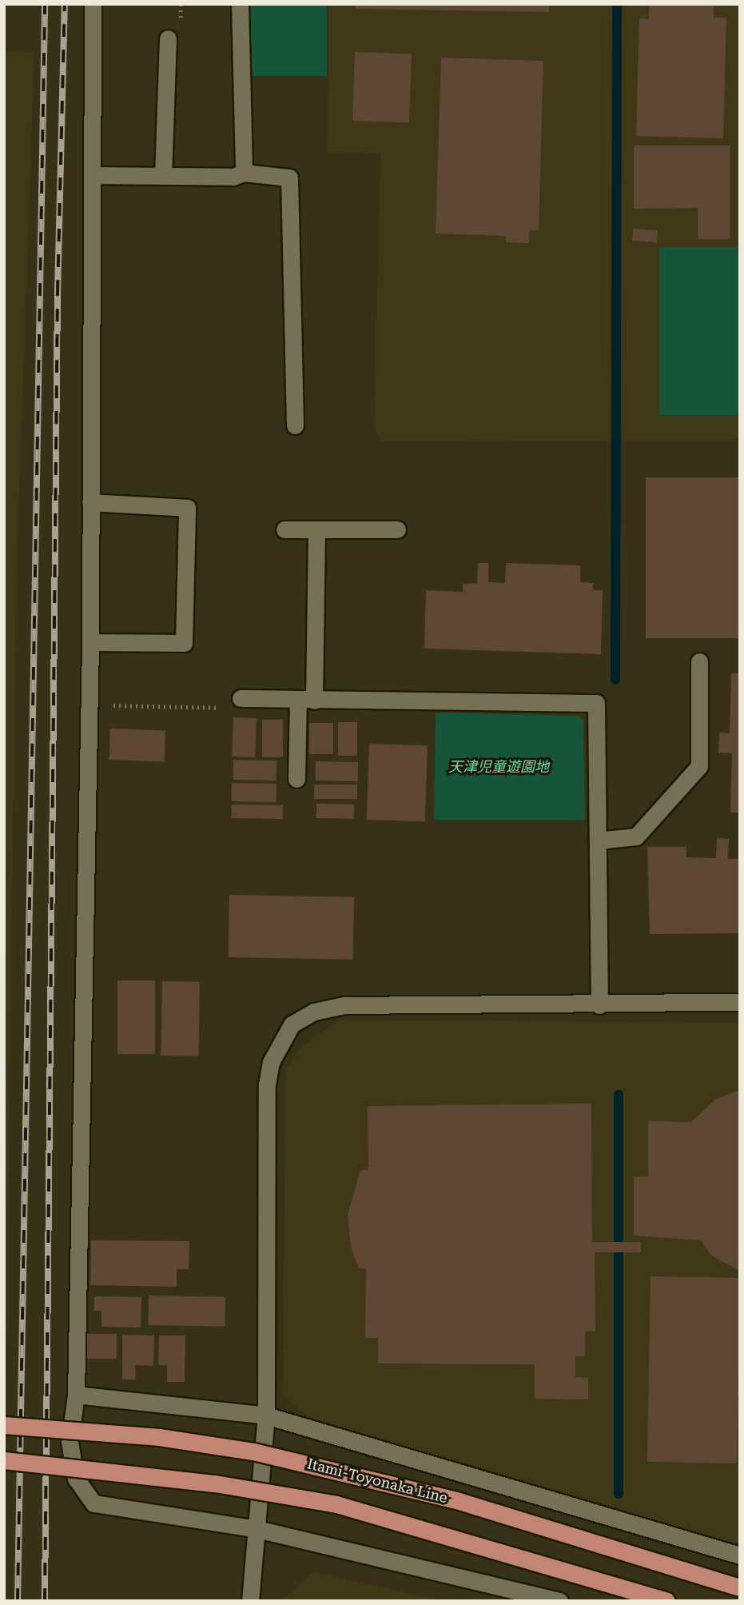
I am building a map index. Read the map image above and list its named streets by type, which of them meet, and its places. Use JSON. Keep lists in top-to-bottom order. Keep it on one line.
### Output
{"streets":{"main road":["Itami-Toyonaka Line"]},"parks":["天津児童遊園地"]}
